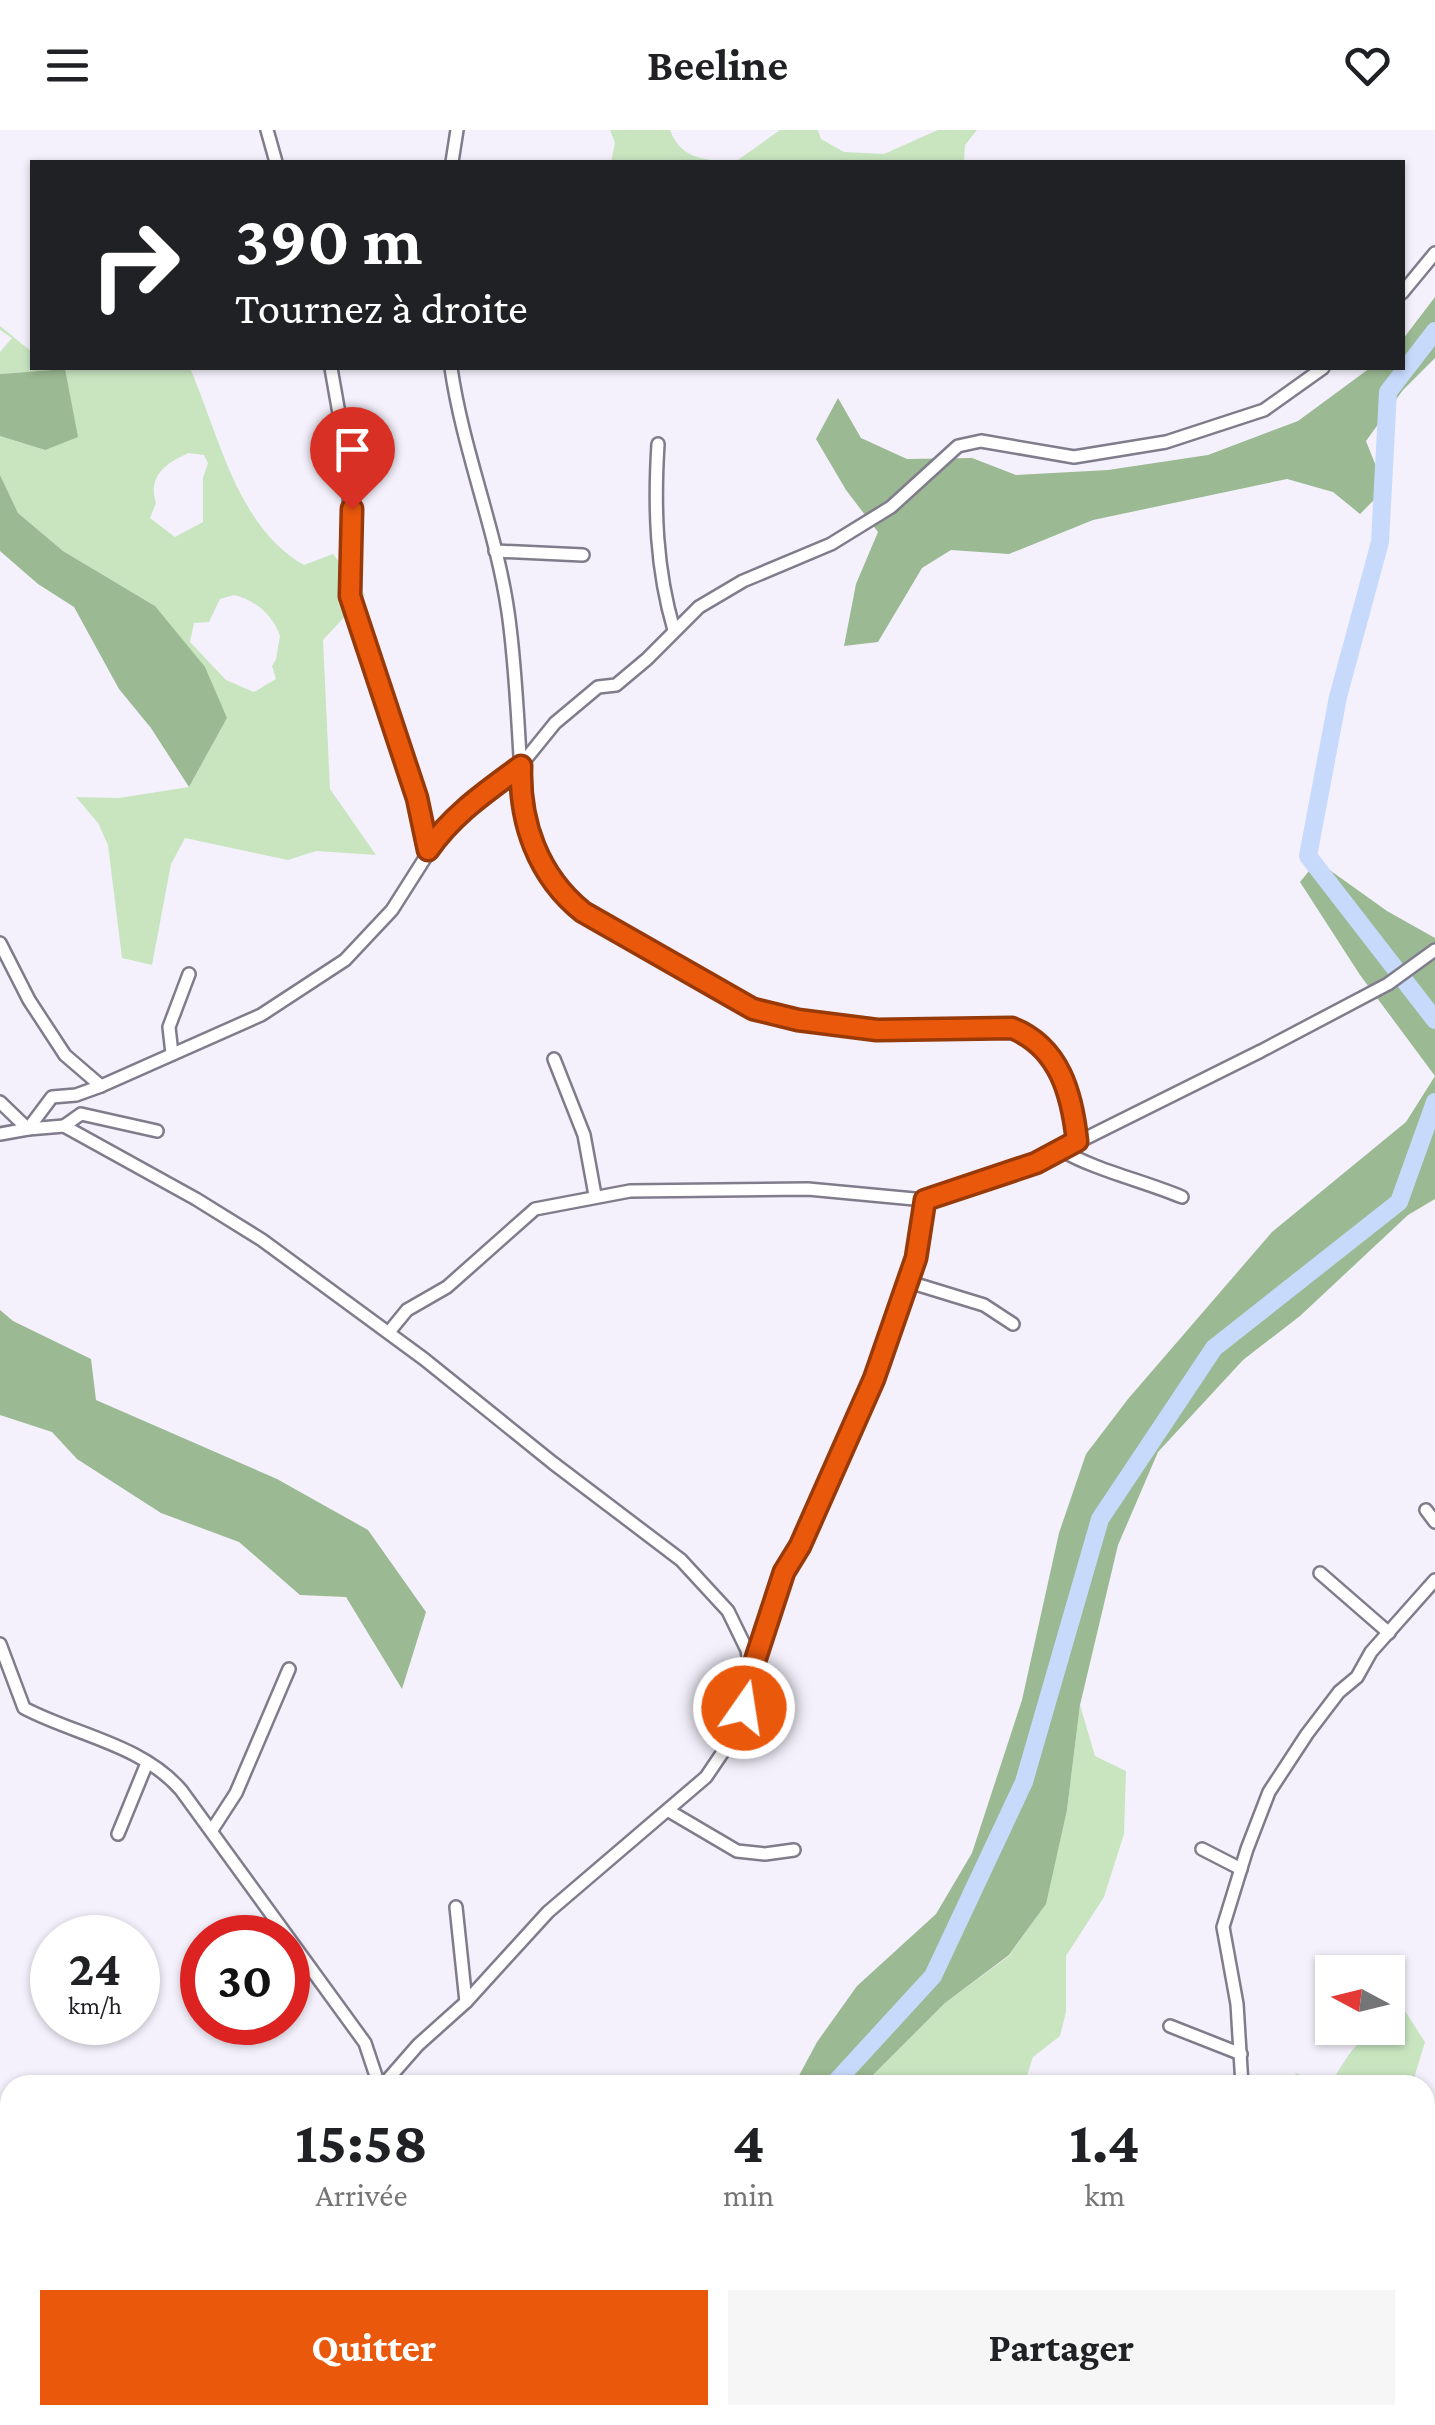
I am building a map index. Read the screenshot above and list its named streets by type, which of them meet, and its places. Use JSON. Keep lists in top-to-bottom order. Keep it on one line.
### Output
{"north":"left","page":{"header":"Beeline","turn":["390 m","Tournez à droite"],"speed":"24 km/h","limit":"30","eta":["15:58","Arrivée","4","min","1.4","km"],"buttons":["Quitter","Partager"]}}
